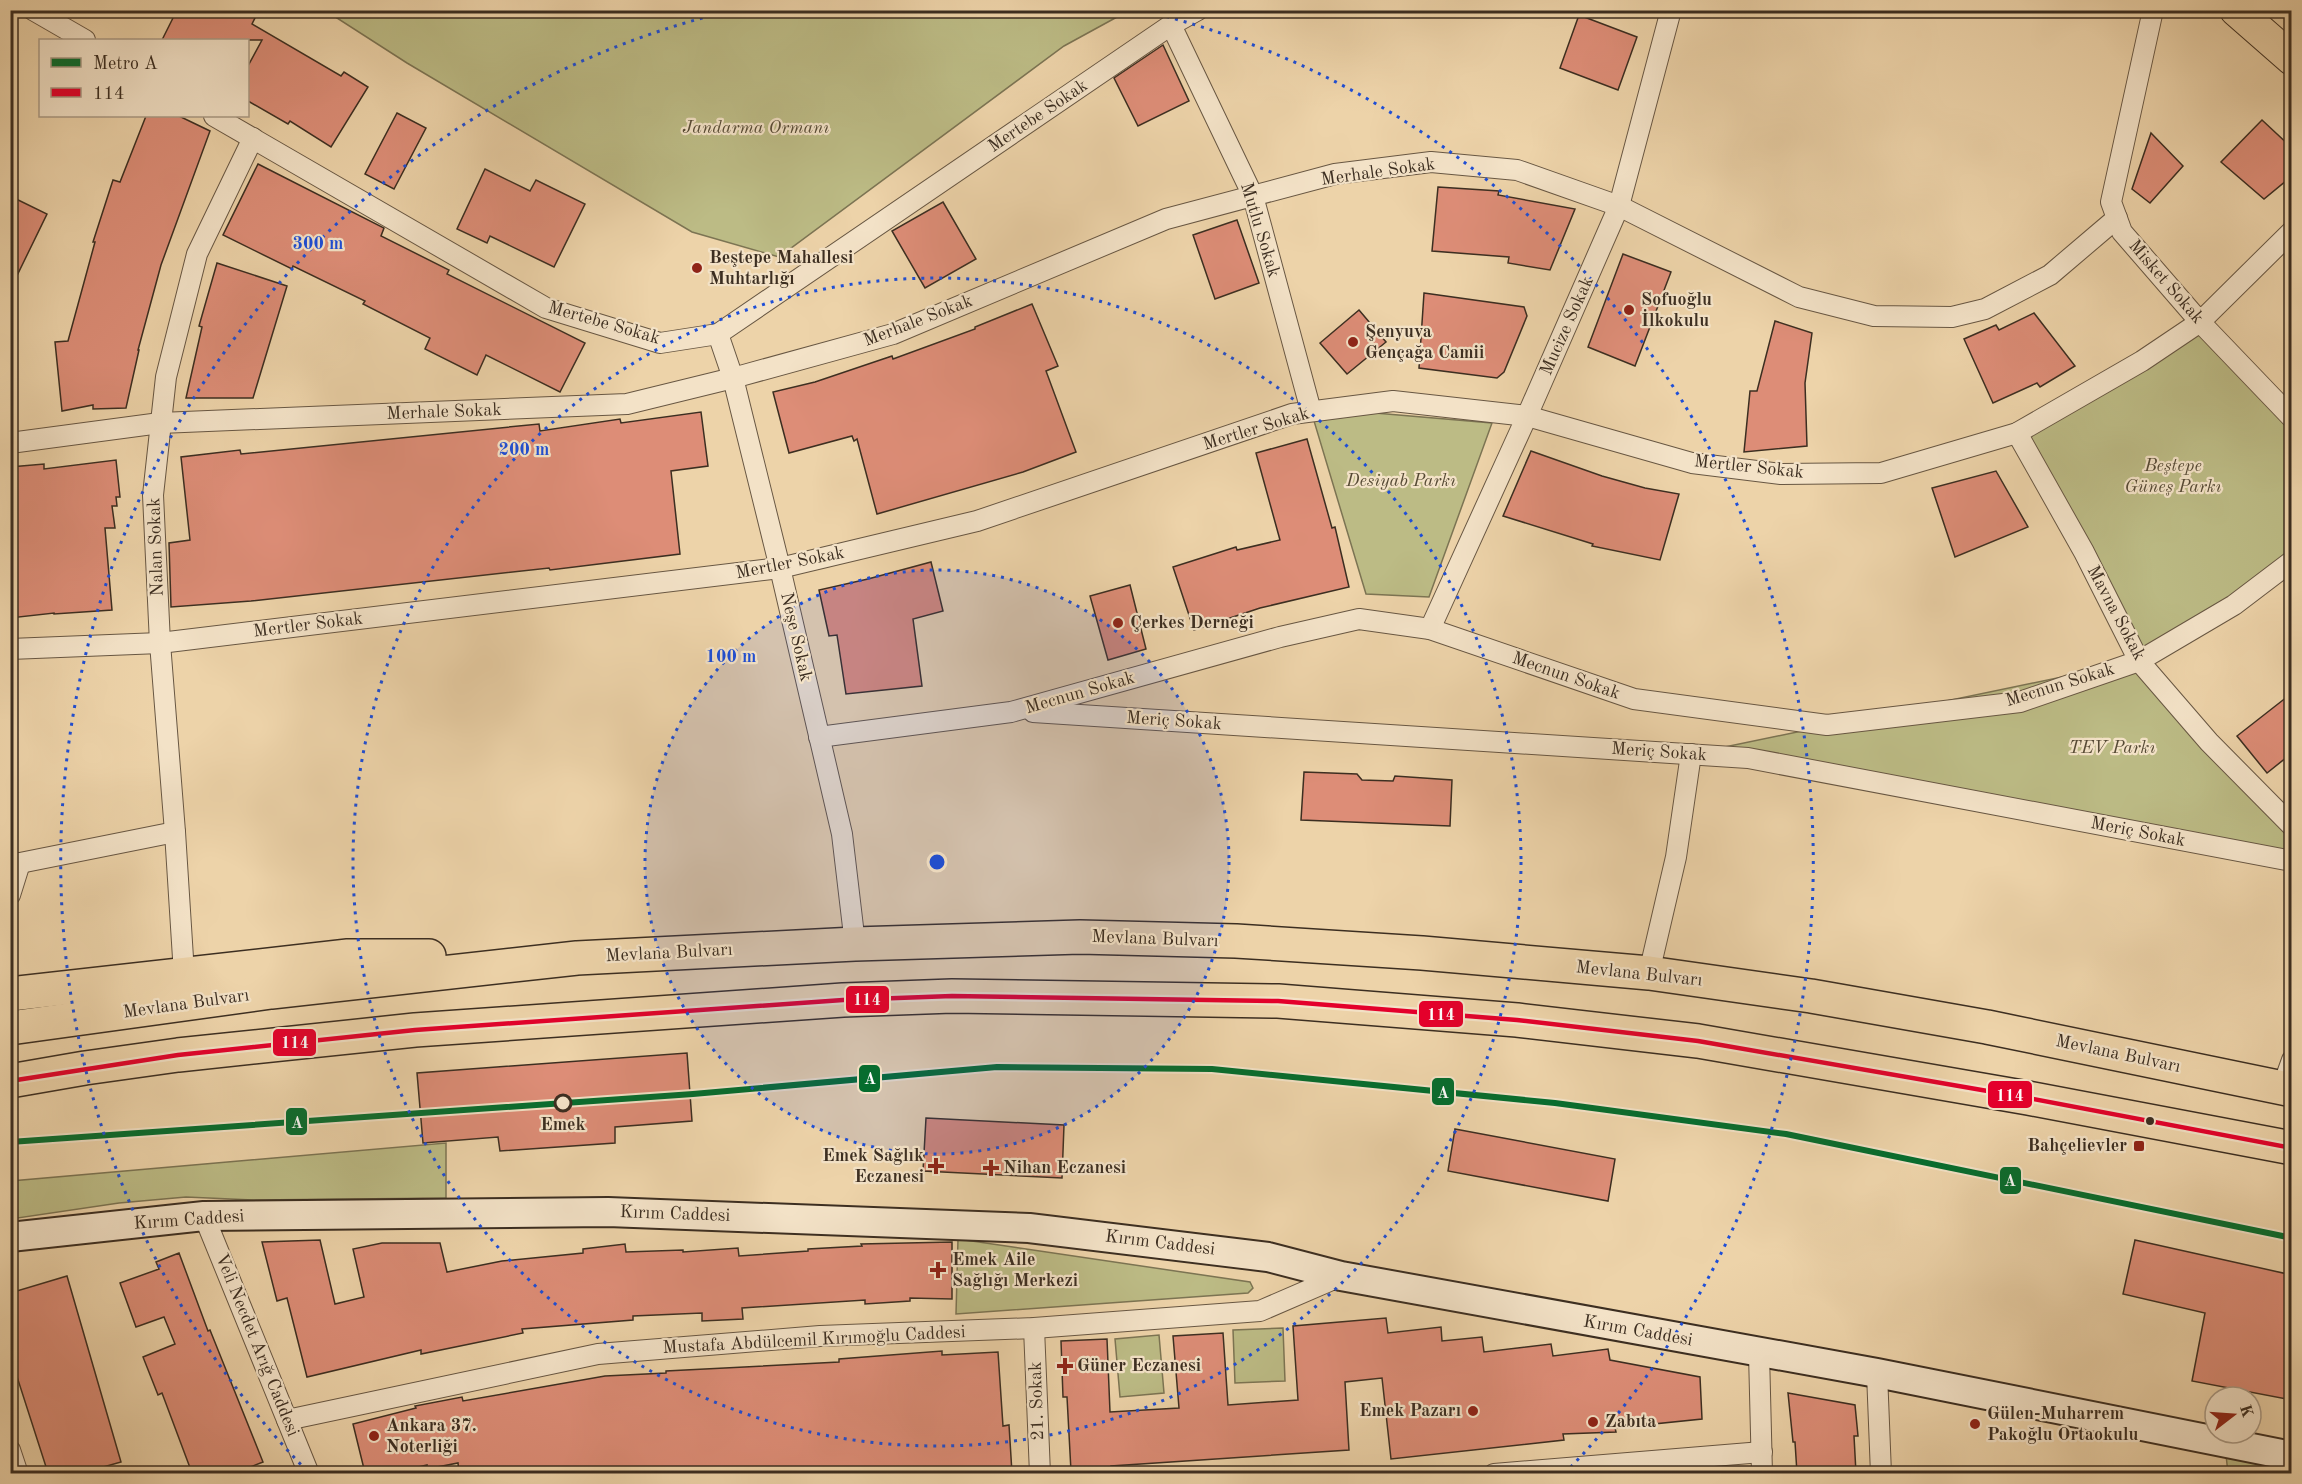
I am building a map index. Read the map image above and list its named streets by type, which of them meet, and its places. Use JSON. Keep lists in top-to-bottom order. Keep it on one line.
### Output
{"streets":{"highway":["Mevlana Bulvarı"],"street":["Mertebe Sokak","Merhale Sokak","Mutlu Sokak","Misket Sokak","Mucize Sokak","Mertler Sokak","Nalan Sokak","Mavna Sokak","Neşe Sokak","Mecnun Sokak","Meriç Sokak","Kırım Caddesi","Mustafa Abdülcemil Kırımoğlu Caddesi","Veli Necdet Arığ Caddesi","21. Sokak"]},"crossings":[["Mertebe Sokak","Mutlu Sokak"],["Mertebe Sokak","Nalan Sokak"],["Mertebe Sokak","Neşe Sokak"],["Merhale Sokak","Mutlu Sokak"],["Merhale Sokak","Misket Sokak"],["Merhale Sokak","Mucize Sokak"],["Merhale Sokak","Nalan Sokak"],["Merhale Sokak","Neşe Sokak"],["Mutlu Sokak","Mertler Sokak"],["Misket Sokak","Mertler Sokak"],["Mucize Sokak","Mertler Sokak"],["Mucize Sokak","Mecnun Sokak"],["Mertler Sokak","Nalan Sokak"],["Mertler Sokak","Mavna Sokak"],["Mertler Sokak","Neşe Sokak"],["Mavna Sokak","Mecnun Sokak"],["Neşe Sokak","Mecnun Sokak"],["Neşe Sokak","Mevlana Bulvarı"],["Mecnun Sokak","Meriç Sokak"],["Kırım Caddesi","Mustafa Abdülcemil Kırımoğlu Caddesi"],["Kırım Caddesi","Veli Necdet Arığ Caddesi"],["Mustafa Abdülcemil Kırımoğlu Caddesi","Veli Necdet Arığ Caddesi"],["Mustafa Abdülcemil Kırımoğlu Caddesi","21. Sokak"]],"parks":["Jandarma Ormanı","Beştepe Güneş Parkı","Desiyab Parkı","TEV Parkı"],"places":{"other":["Beştepe Mahallesi Muhtarlığı","Sofuoğlu İlkokulu","Şenyuva Gençağa Camii","Çerkes Derneği","Emek","Emek Pazarı","Zabıta","Gülen-Muharrem Pakoğlu Ortaokulu","Ankara 37. Noterliği"],"transit":["Bahçelievler"],"health":["Emek Sağlık Eczanesi","Nihan Eczanesi","Emek Aile Sağlığı Merkezi","Güner Eczanesi"]},"lines":["transit line 114","metro line A"],"legend":["Metro A","114"],"north":"right","rings":["300 m","200 m","100 m"]}
